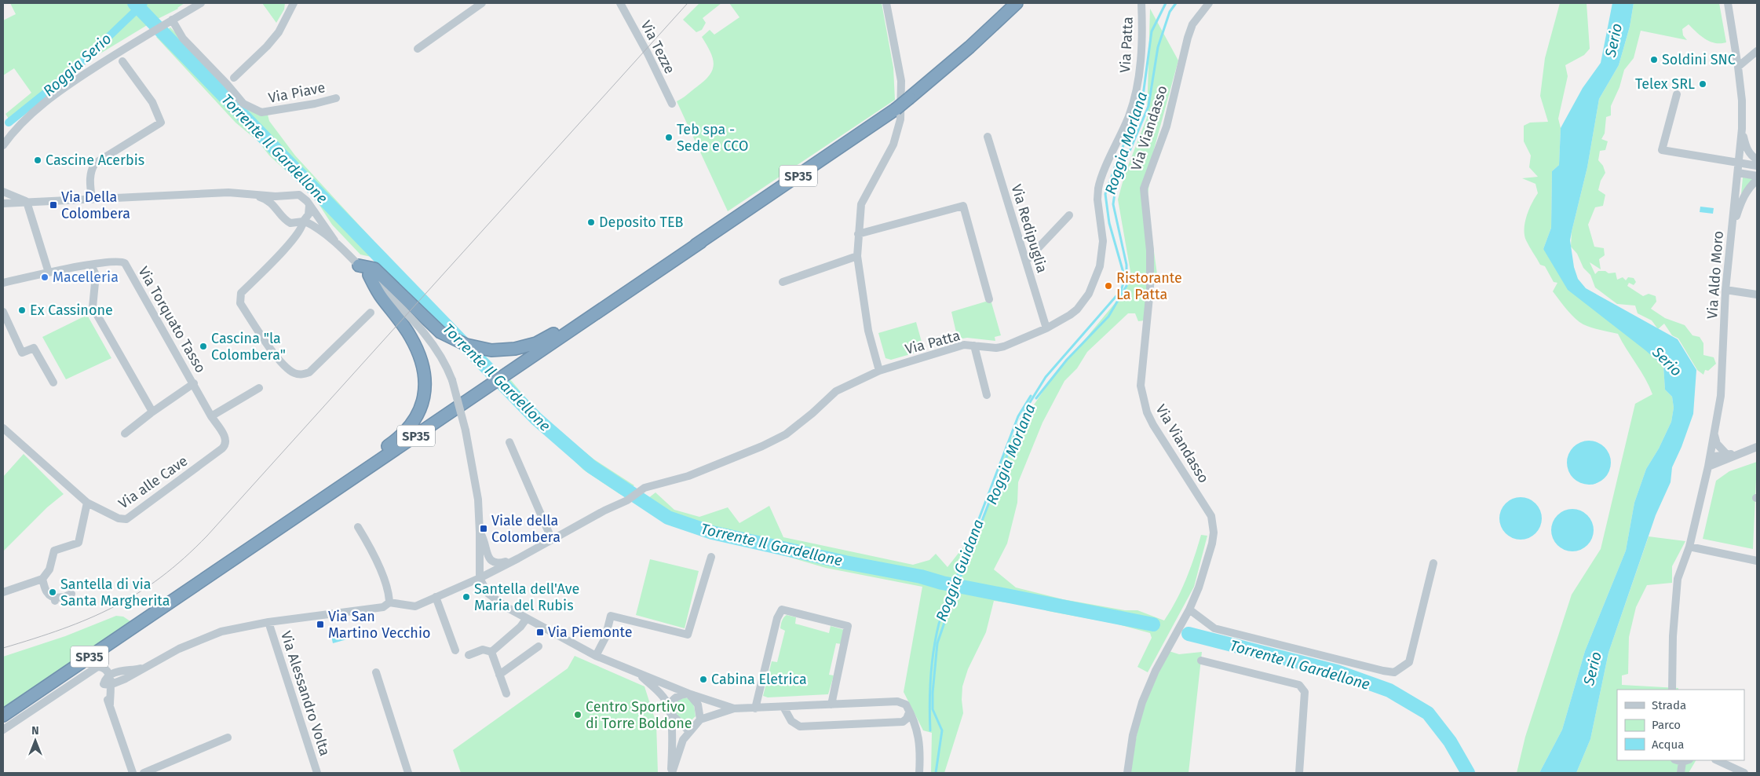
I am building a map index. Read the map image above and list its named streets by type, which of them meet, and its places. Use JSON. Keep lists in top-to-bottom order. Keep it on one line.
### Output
{"streets":{"highway":["SP35"],"street":["Via Patta","Via Tezze","Via Piave","Via Viandasso","Via Redipuglia","Via Aldo Moro","Via Torquato Tasso","Via alle Cave","Via Alessandro Volta"]},"crossings":[["Via Patta","Via Redipuglia"],["Via Torquato Tasso","Via alle Cave"]],"water":["Serio","Roggia Serio","Roggia Morlana","Torrente Il Gardellone","Roggia Guidana"],"places":{"other":["Soldini SNC","Telex SRL","Teb spa - Sede e CCO","Cascine Acerbis","Deposito TEB","Macelleria","Ristorante La Patta","Ex Cassinone","Cascina \"la Colombera\"","Santella di via Santa Margherita","Santella dell'Ave Maria del Rubis","Cabina Eletrica","Centro Sportivo di Torre Boldone"],"transit":["Via Della Colombera","Viale della Colombera","Via San Martino Vecchio","Via Piemonte"]},"legend":["Strada","Parco","Acqua"],"north":"top"}
